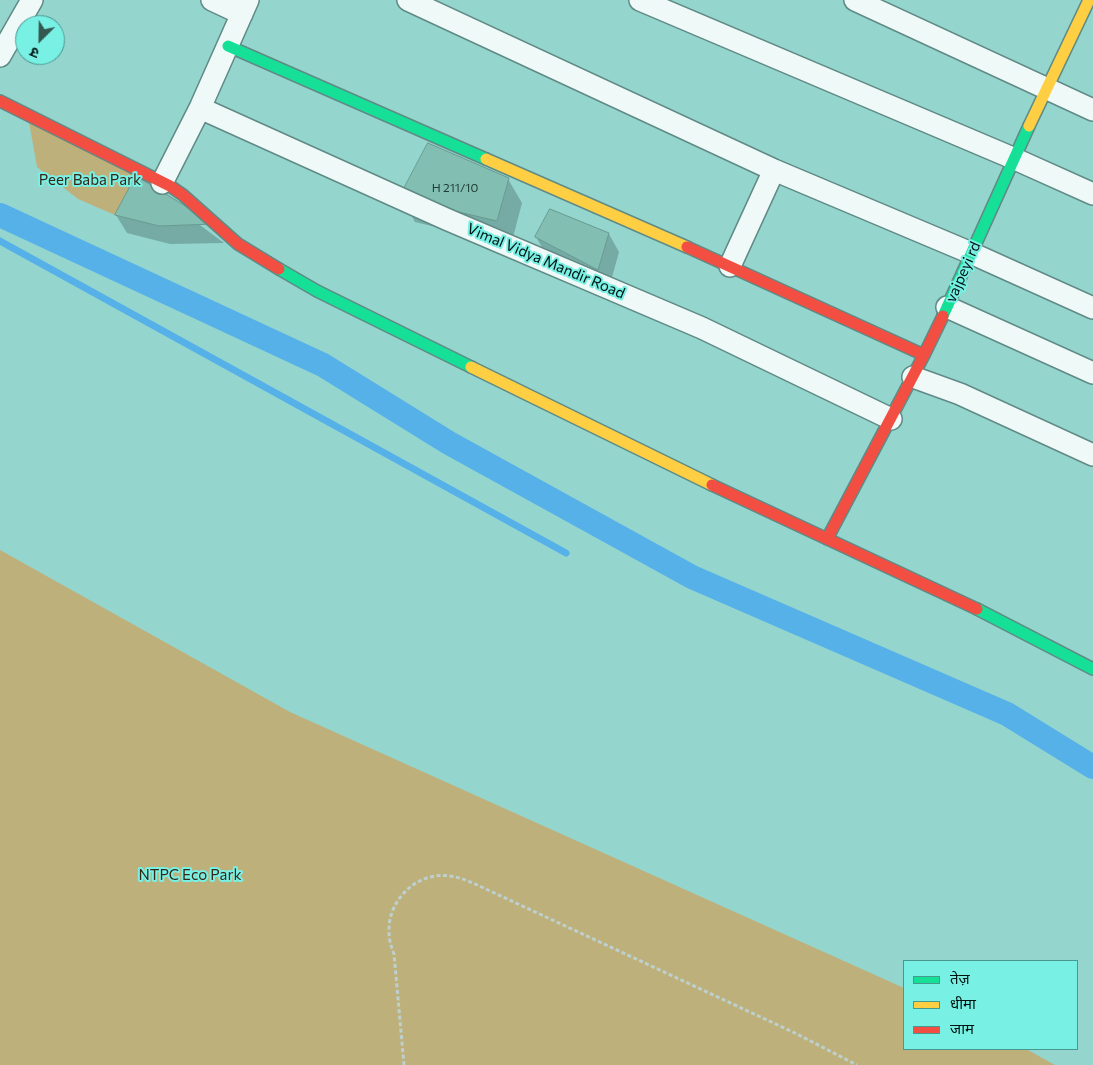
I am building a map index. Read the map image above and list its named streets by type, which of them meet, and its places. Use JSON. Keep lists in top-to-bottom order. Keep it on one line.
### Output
{"streets":{"street":["Vimal Vidya Mandir Road","vajpeyi rd"]},"crossings":[["Vimal Vidya Mandir Road","vajpeyi rd"]],"parks":["Peer Baba Park","NTPC Eco Park"],"house_numbers":["H 211/10"],"legend":["तेज़","धीमा","जाम"],"north":"bottom left"}
